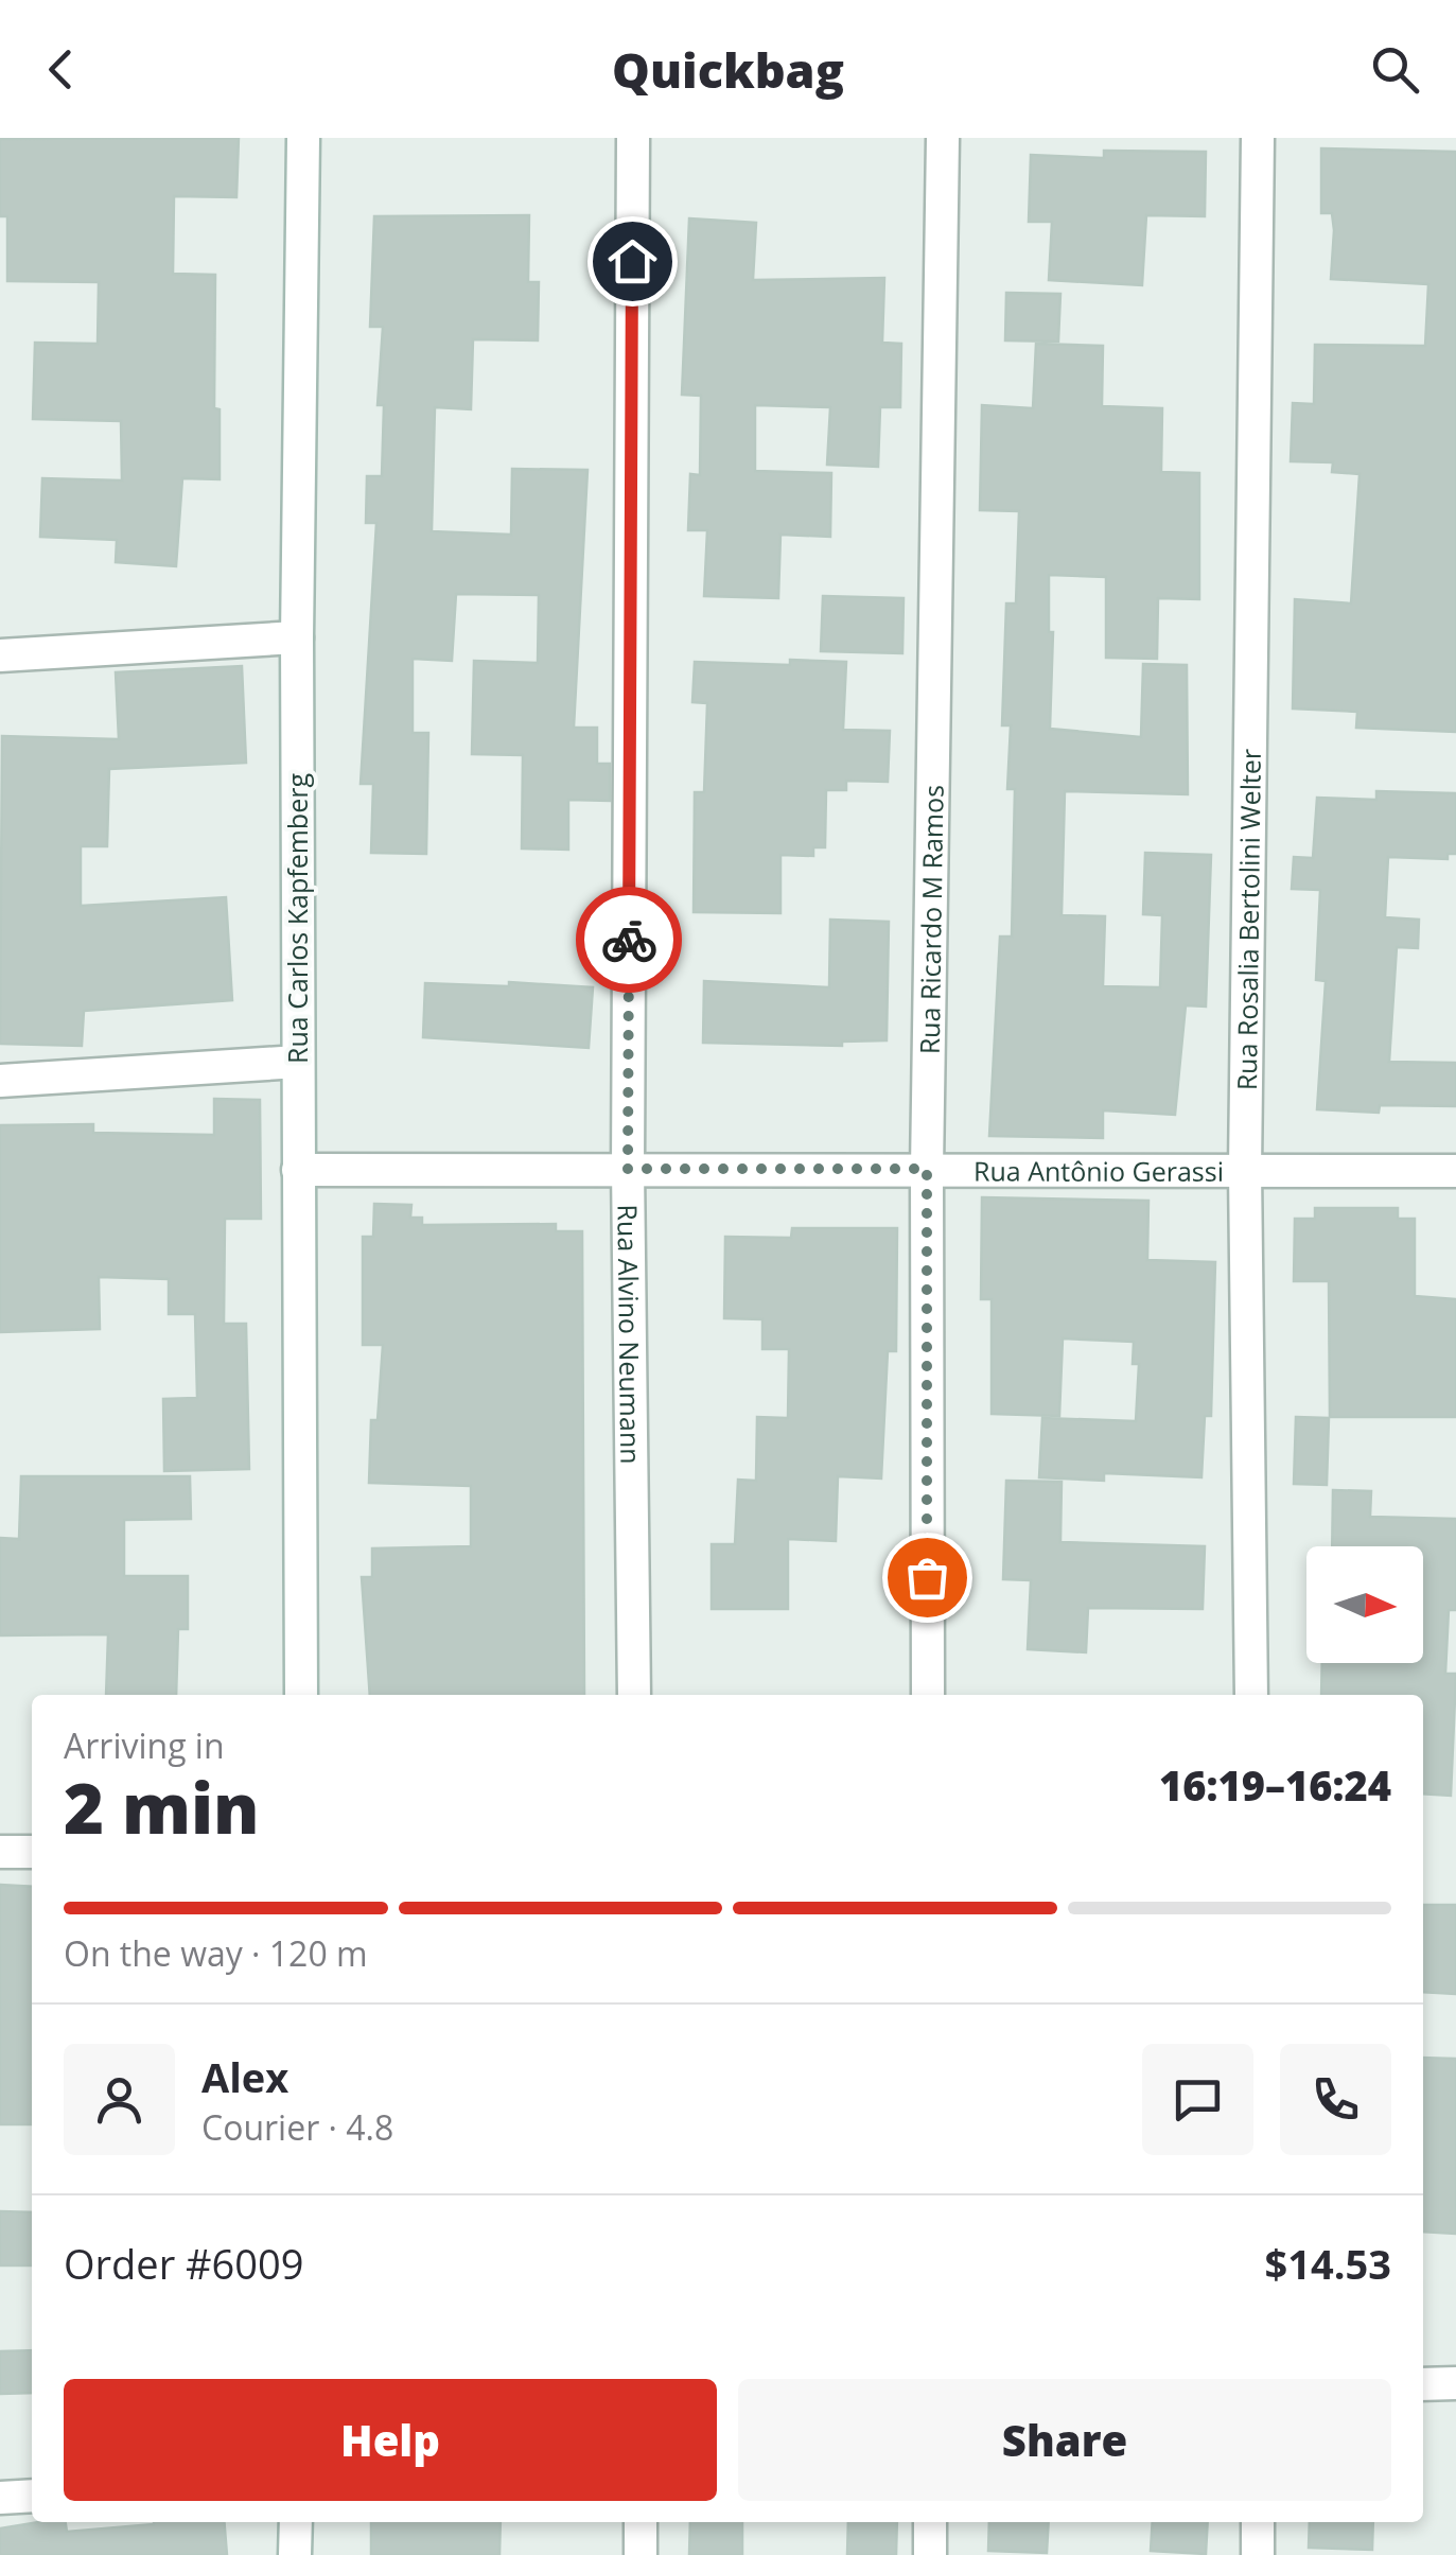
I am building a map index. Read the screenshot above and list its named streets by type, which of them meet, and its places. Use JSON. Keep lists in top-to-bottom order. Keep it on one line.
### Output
{"streets":{"street":["Rua Carlos Kapfemberg","Rua Ricardo M Ramos","Rua Rosalia Bertolini Welter","Rua Antônio Gerassi","Rua Alvino Neumann"]},"crossings":[["Rua Carlos Kapfemberg","Rua Antônio Gerassi"],["Rua Ricardo M Ramos","Rua Antônio Gerassi"],["Rua Rosalia Bertolini Welter","Rua Antônio Gerassi"],["Rua Antônio Gerassi","Rua Alvino Neumann"]],"north":"right","page":{"header":"Quickbag","heading":["2 min","Arriving in","16:19–16:24"],"panel":["Alex","Courier · 4.8","Order #6009","$14.53"],"bar":"On the way · 120 m","buttons":["Help","Share"]}}
